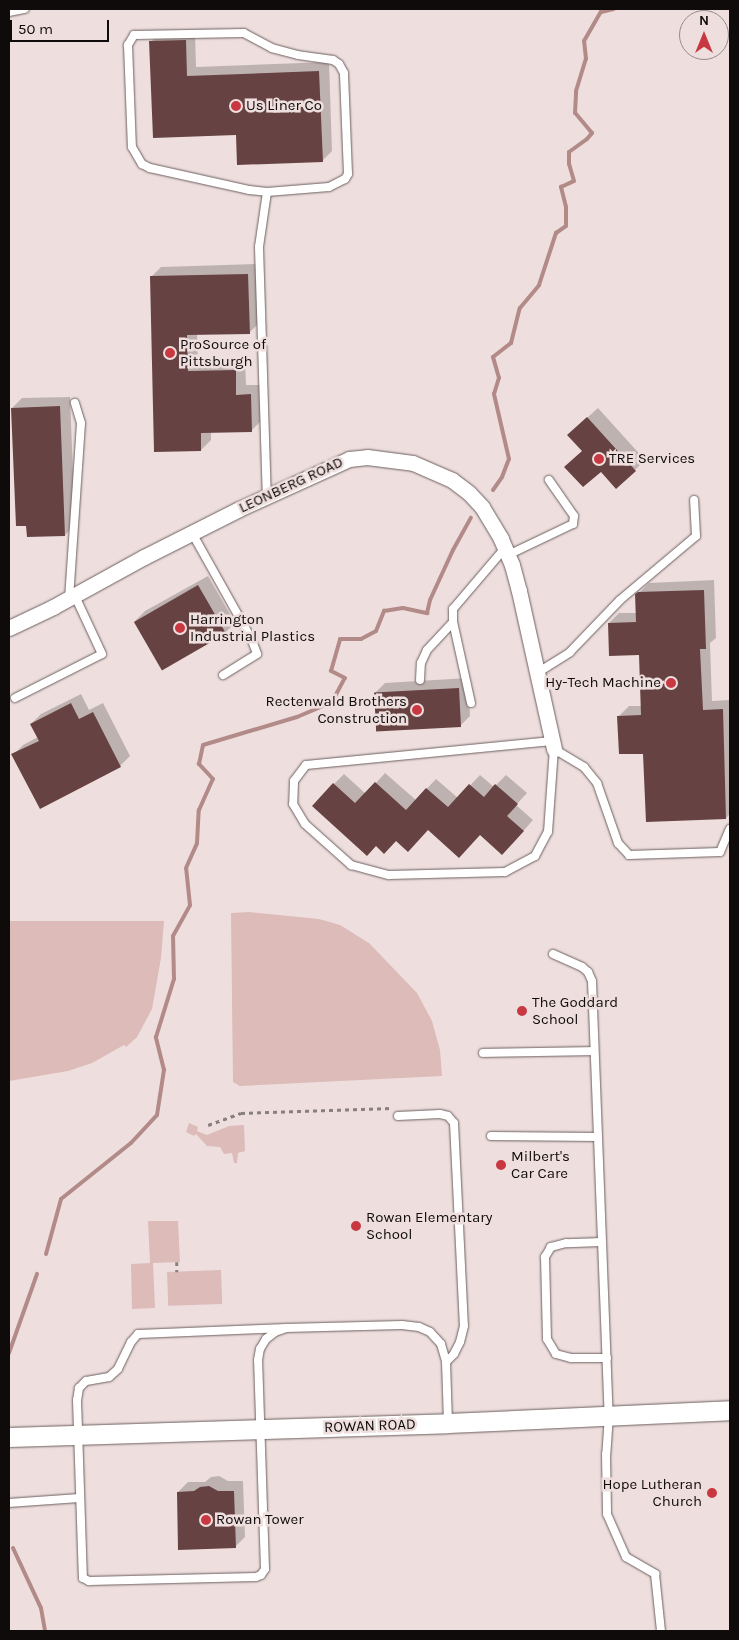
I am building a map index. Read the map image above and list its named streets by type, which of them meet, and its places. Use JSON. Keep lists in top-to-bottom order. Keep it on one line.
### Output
{"streets":{"street":["LEONBERG ROAD","ROWAN ROAD"]},"places":["Us Liner Co","ProSource of Pittsburgh","TRE Services","Harrington Industrial Plastics","Hy-Tech Machine","Rectenwald Brothers Construction","The Goddard School","Milbert's Car Care","Rowan Elementary School","Hope Lutheran Church","Rowan Tower"],"scale_bar":"50 m","north":"top"}
